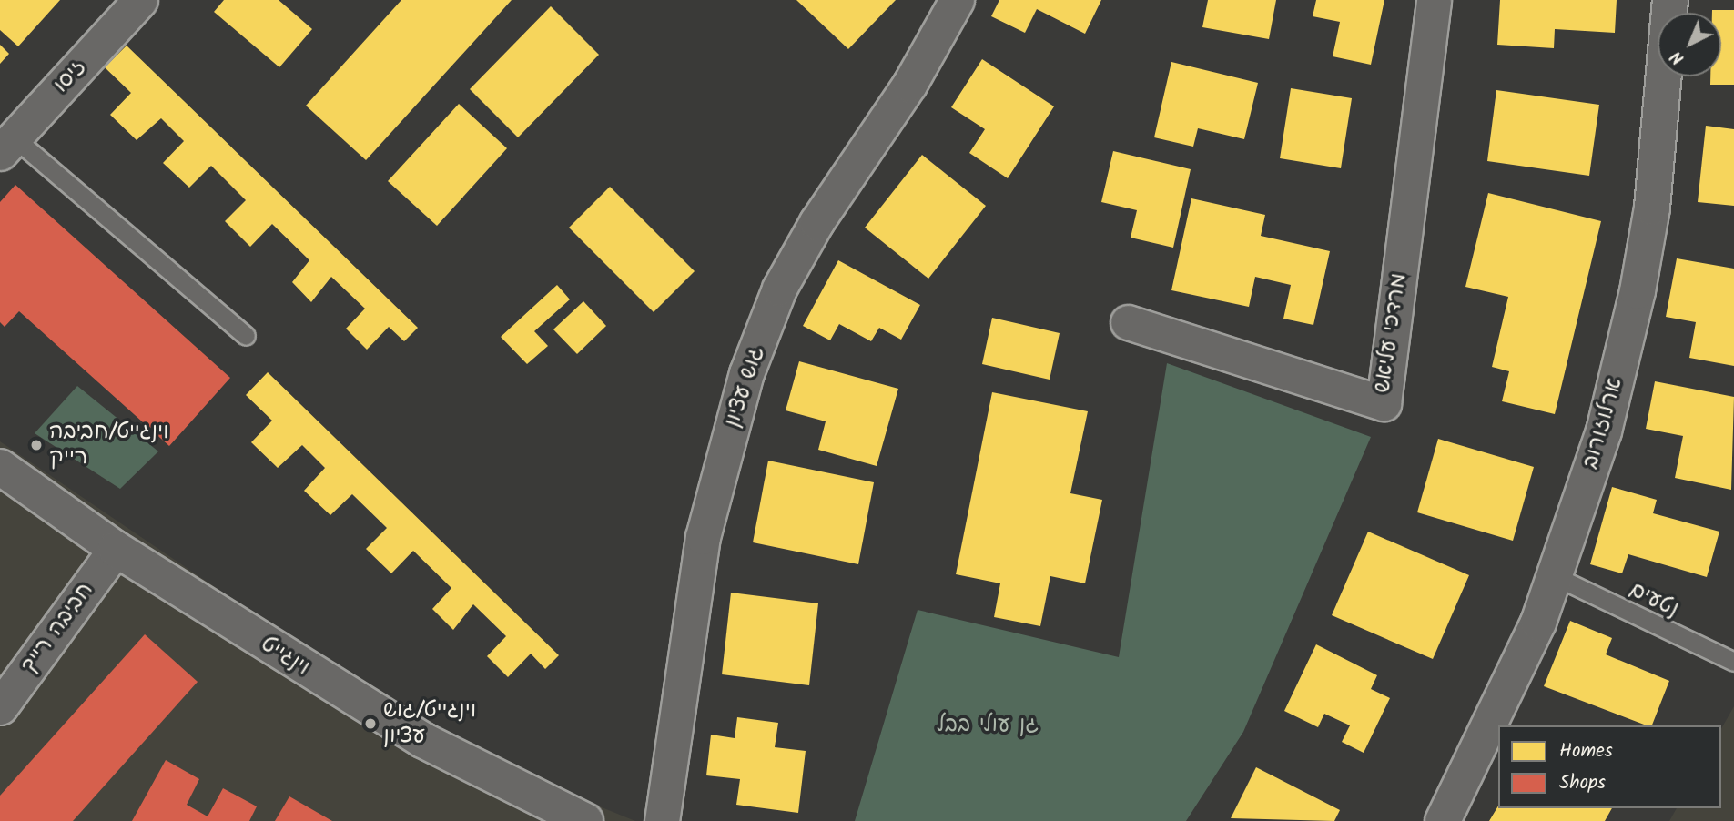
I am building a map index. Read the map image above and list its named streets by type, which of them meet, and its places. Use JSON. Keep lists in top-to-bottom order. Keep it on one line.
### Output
{"streets":{"street":["זיסו","מרדכי עליאש","גוש עציון","ארלוזורוב","חביבה רייך","וינגייט"],"lane":["נטעים"]},"crossings":[["ארלוזורוב","נטעים"],["חביבה רייך","וינגייט"]],"parks":["גן עולי בבל"],"places":["וינגייט/חביבה רייק","וינגייט/גוש עציון"],"legend":["Homes","Shops"],"north":"bottom left"}
